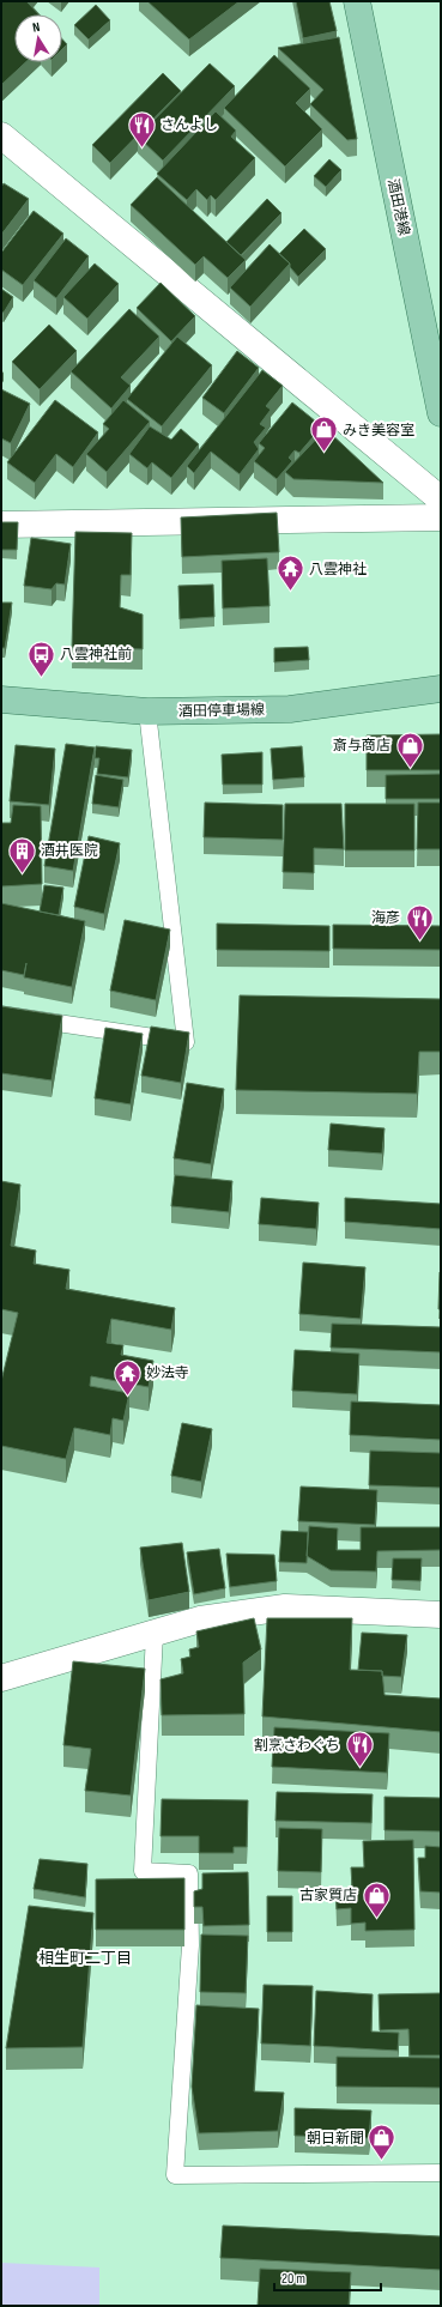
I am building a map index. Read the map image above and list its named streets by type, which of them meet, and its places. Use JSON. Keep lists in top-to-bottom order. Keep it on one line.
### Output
{"streets":{"main road":["酒田港線","酒田停車場線"]},"districts":["相生町二丁目"],"places":{"restaurant":["さんよし","海彦","割烹さわぐち"],"shop":["みき美容室","斎与商店","古家質店","朝日新聞"],"temple":["八雲神社","妙法寺"],"bus stop":["八雲神社前"],"building":["酒井医院"]},"scale_bar":"20 m","north":"top"}
